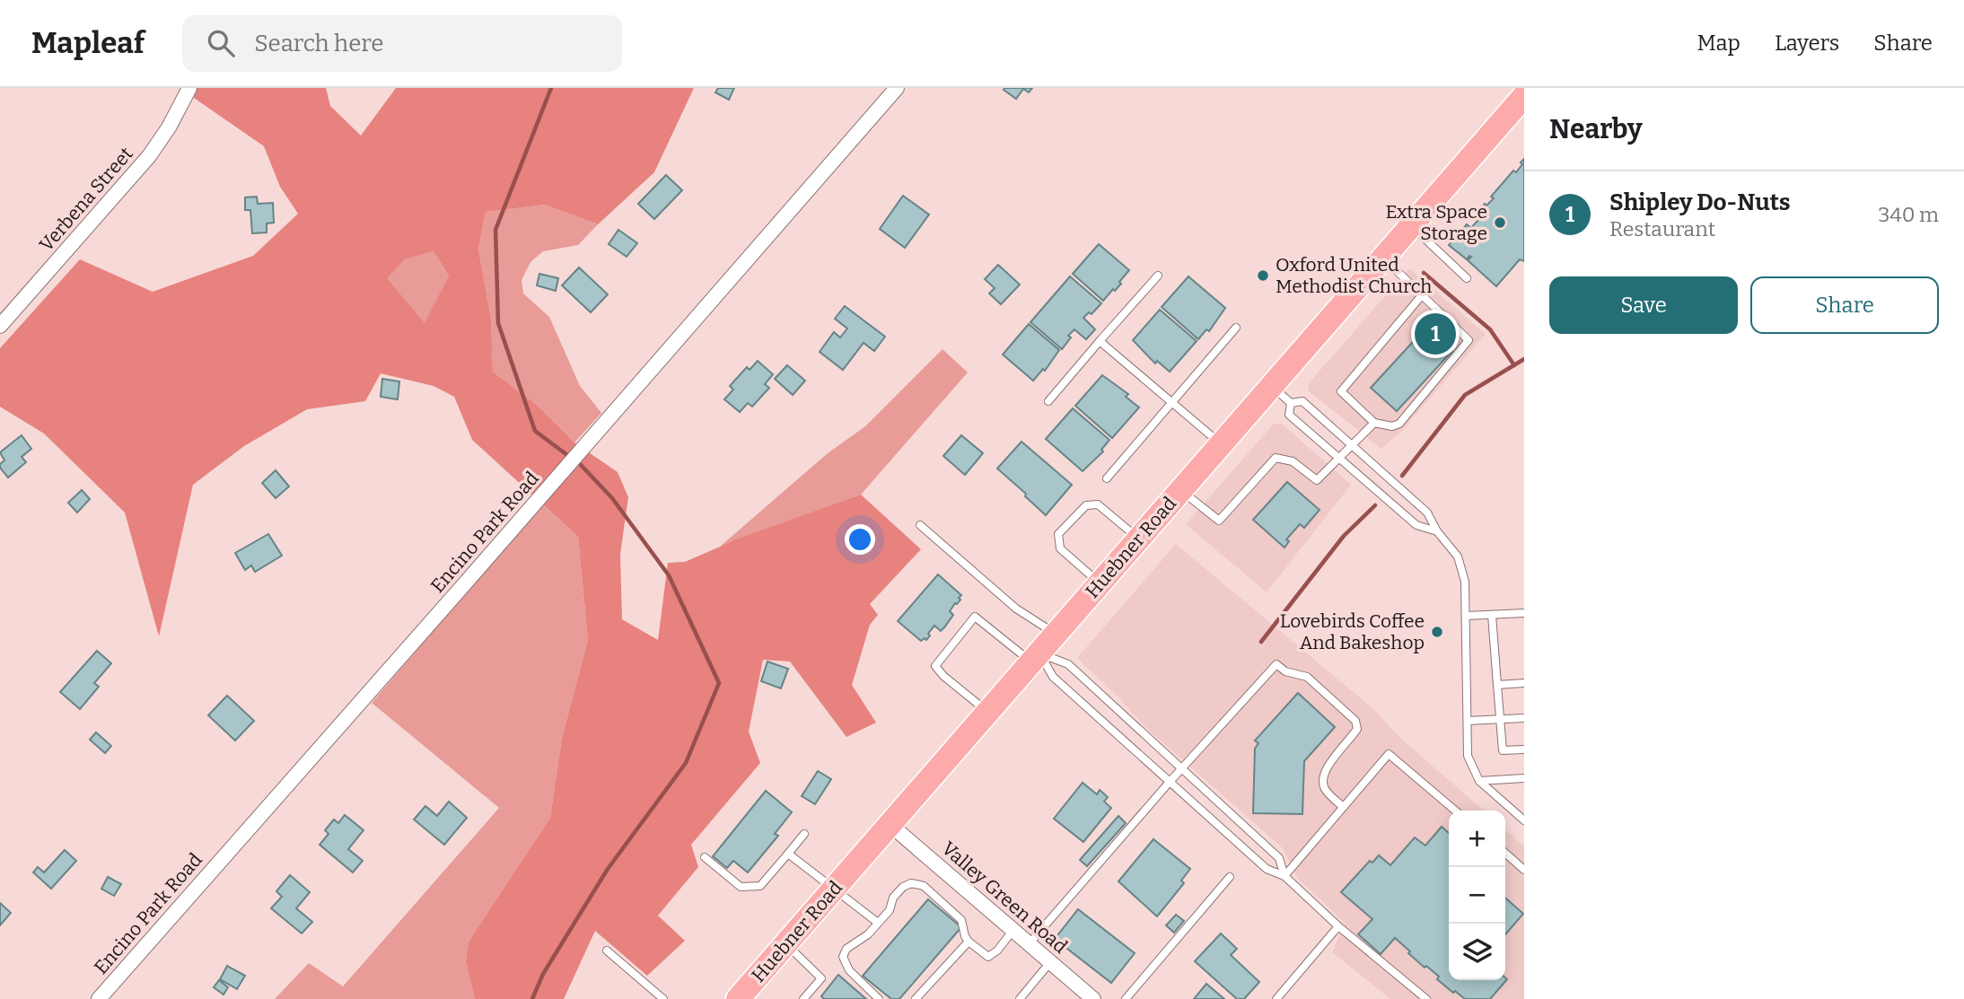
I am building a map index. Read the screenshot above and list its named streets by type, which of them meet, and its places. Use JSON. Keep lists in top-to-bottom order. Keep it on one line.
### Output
{"streets":{"main road":["Huebner Road"],"street":["Verbena Street","Encino Park Road","Valley Green Road"]},"crossings":[["Huebner Road","Valley Green Road"]],"places":["Extra Space Storage","Oxford United Methodist Church","Lovebirds Coffee And Bakeshop"],"page":{"header":"Mapleaf","search":"Search here","nav":["Map","Layers","Share"],"heading":"Nearby","list":[{"mark":"1","name":"Shipley Do-Nuts","note":"Restaurant","value":"340 m"}],"buttons":["Save","Share"],"pins":"1","map_buttons":["+","−"]}}
